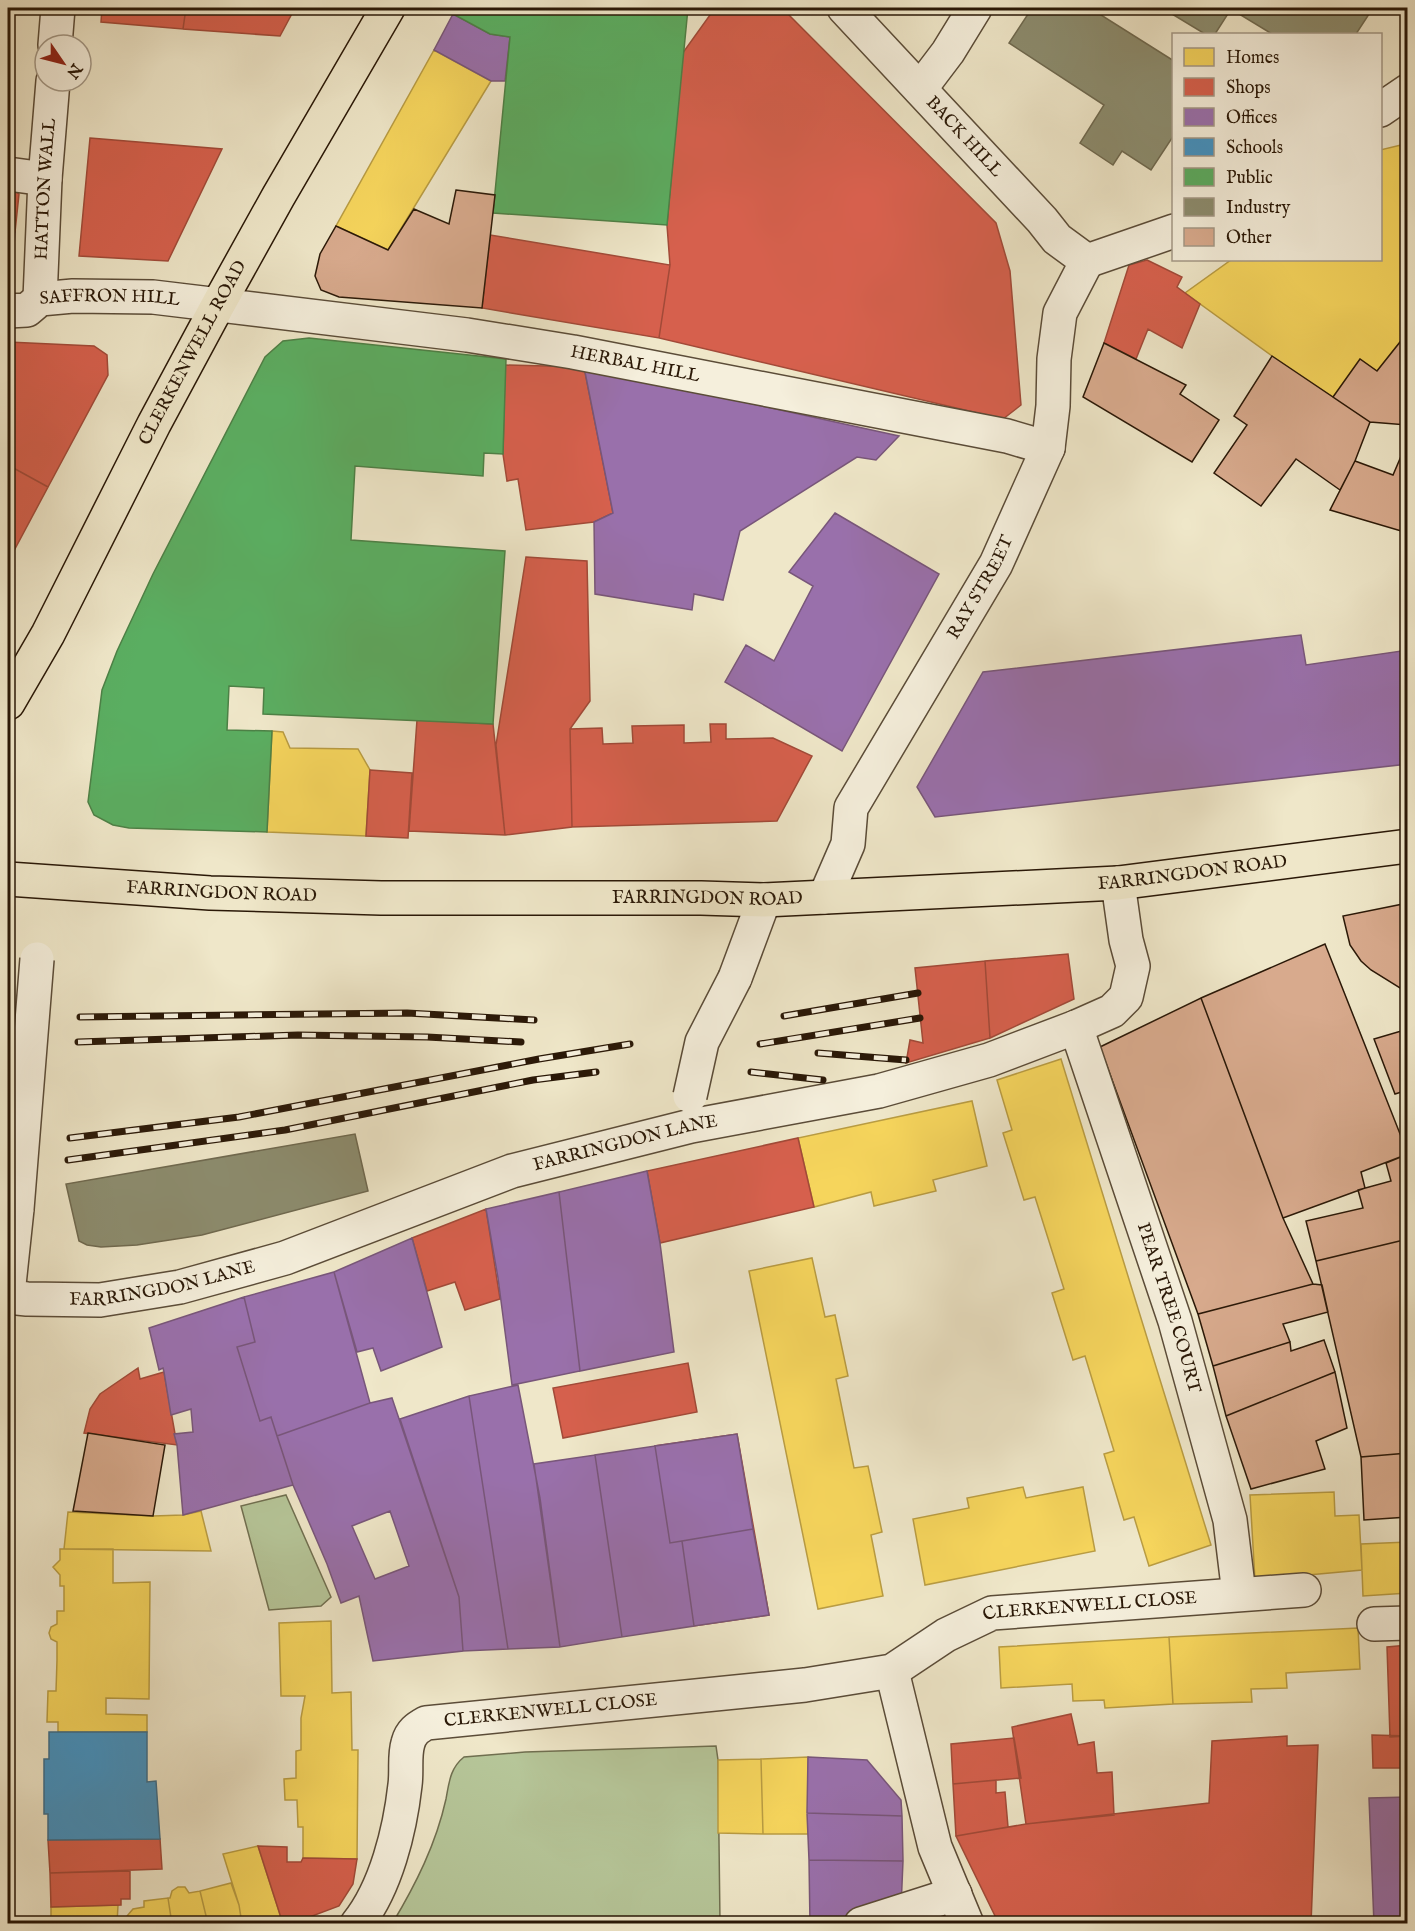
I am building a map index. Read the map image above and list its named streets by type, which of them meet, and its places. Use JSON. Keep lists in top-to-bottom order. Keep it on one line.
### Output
{"streets":{"main road":["CLERKENWELL ROAD","FARRINGDON ROAD"],"street":["BACK HILL","HATTON WALL","SAFFRON HILL","HERBAL HILL","RAY STREET","FARRINGDON LANE","PEAR TREE COURT","CLERKENWELL CLOSE"]},"crossings":[["BACK HILL","RAY STREET"],["HATTON WALL","SAFFRON HILL"],["SAFFRON HILL","CLERKENWELL ROAD"],["SAFFRON HILL","HERBAL HILL"],["CLERKENWELL ROAD","HERBAL HILL"],["HERBAL HILL","RAY STREET"],["RAY STREET","FARRINGDON ROAD"],["FARRINGDON ROAD","FARRINGDON LANE"],["FARRINGDON LANE","PEAR TREE COURT"],["PEAR TREE COURT","CLERKENWELL CLOSE"]],"legend":["Homes","Shops","Offices","Schools","Public","Industry","Other"],"north":"bottom right"}
